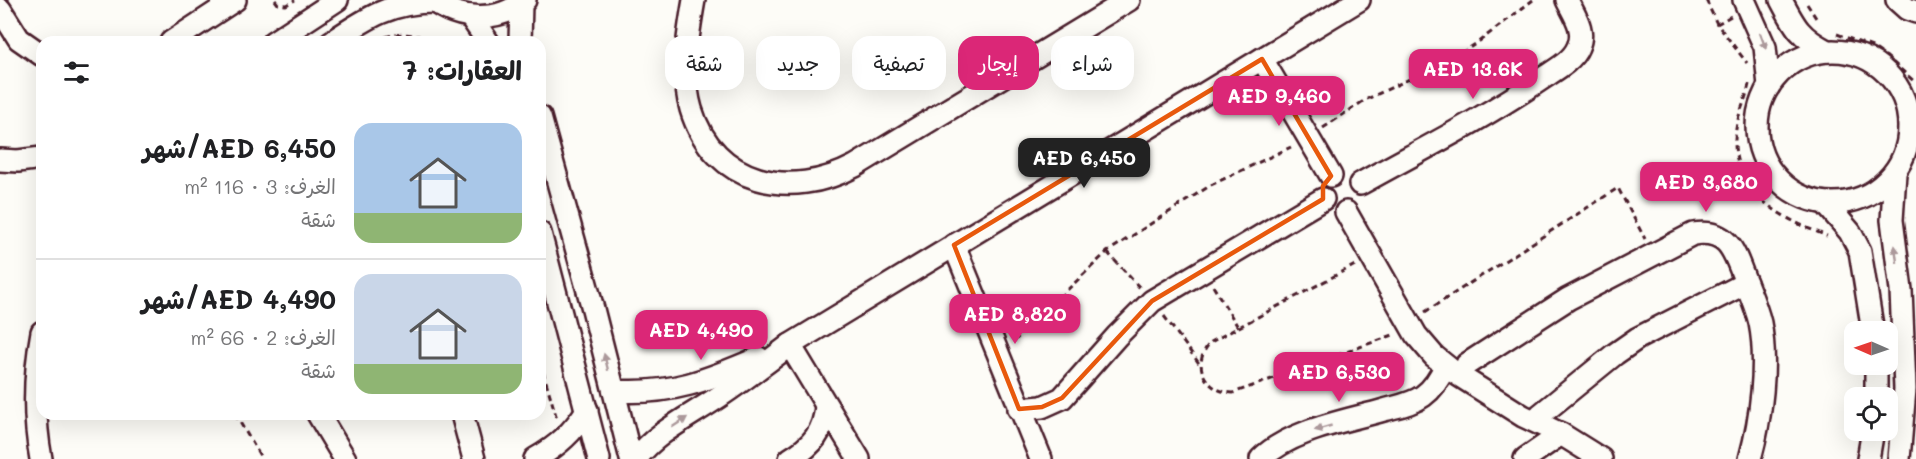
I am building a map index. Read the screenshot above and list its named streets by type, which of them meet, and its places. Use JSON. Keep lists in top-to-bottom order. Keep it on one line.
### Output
{"north":"left","page":{"chip":["شراء","إيجار","تصفية","جديد","شقة"],"heading":"العقارات: 7","price":["AED 13.6K","AED 9,460","AED 6,450","AED 3,680","AED 8,820","AED 4,490","AED 6,530"],"list":[{"name":"AED 6,450/شهر","note":"الغرف: 3 · 116 m² · شقة"},{"name":"AED 4,490/شهر","note":"الغرف: 2 · 66 m² · شقة"}]}}
